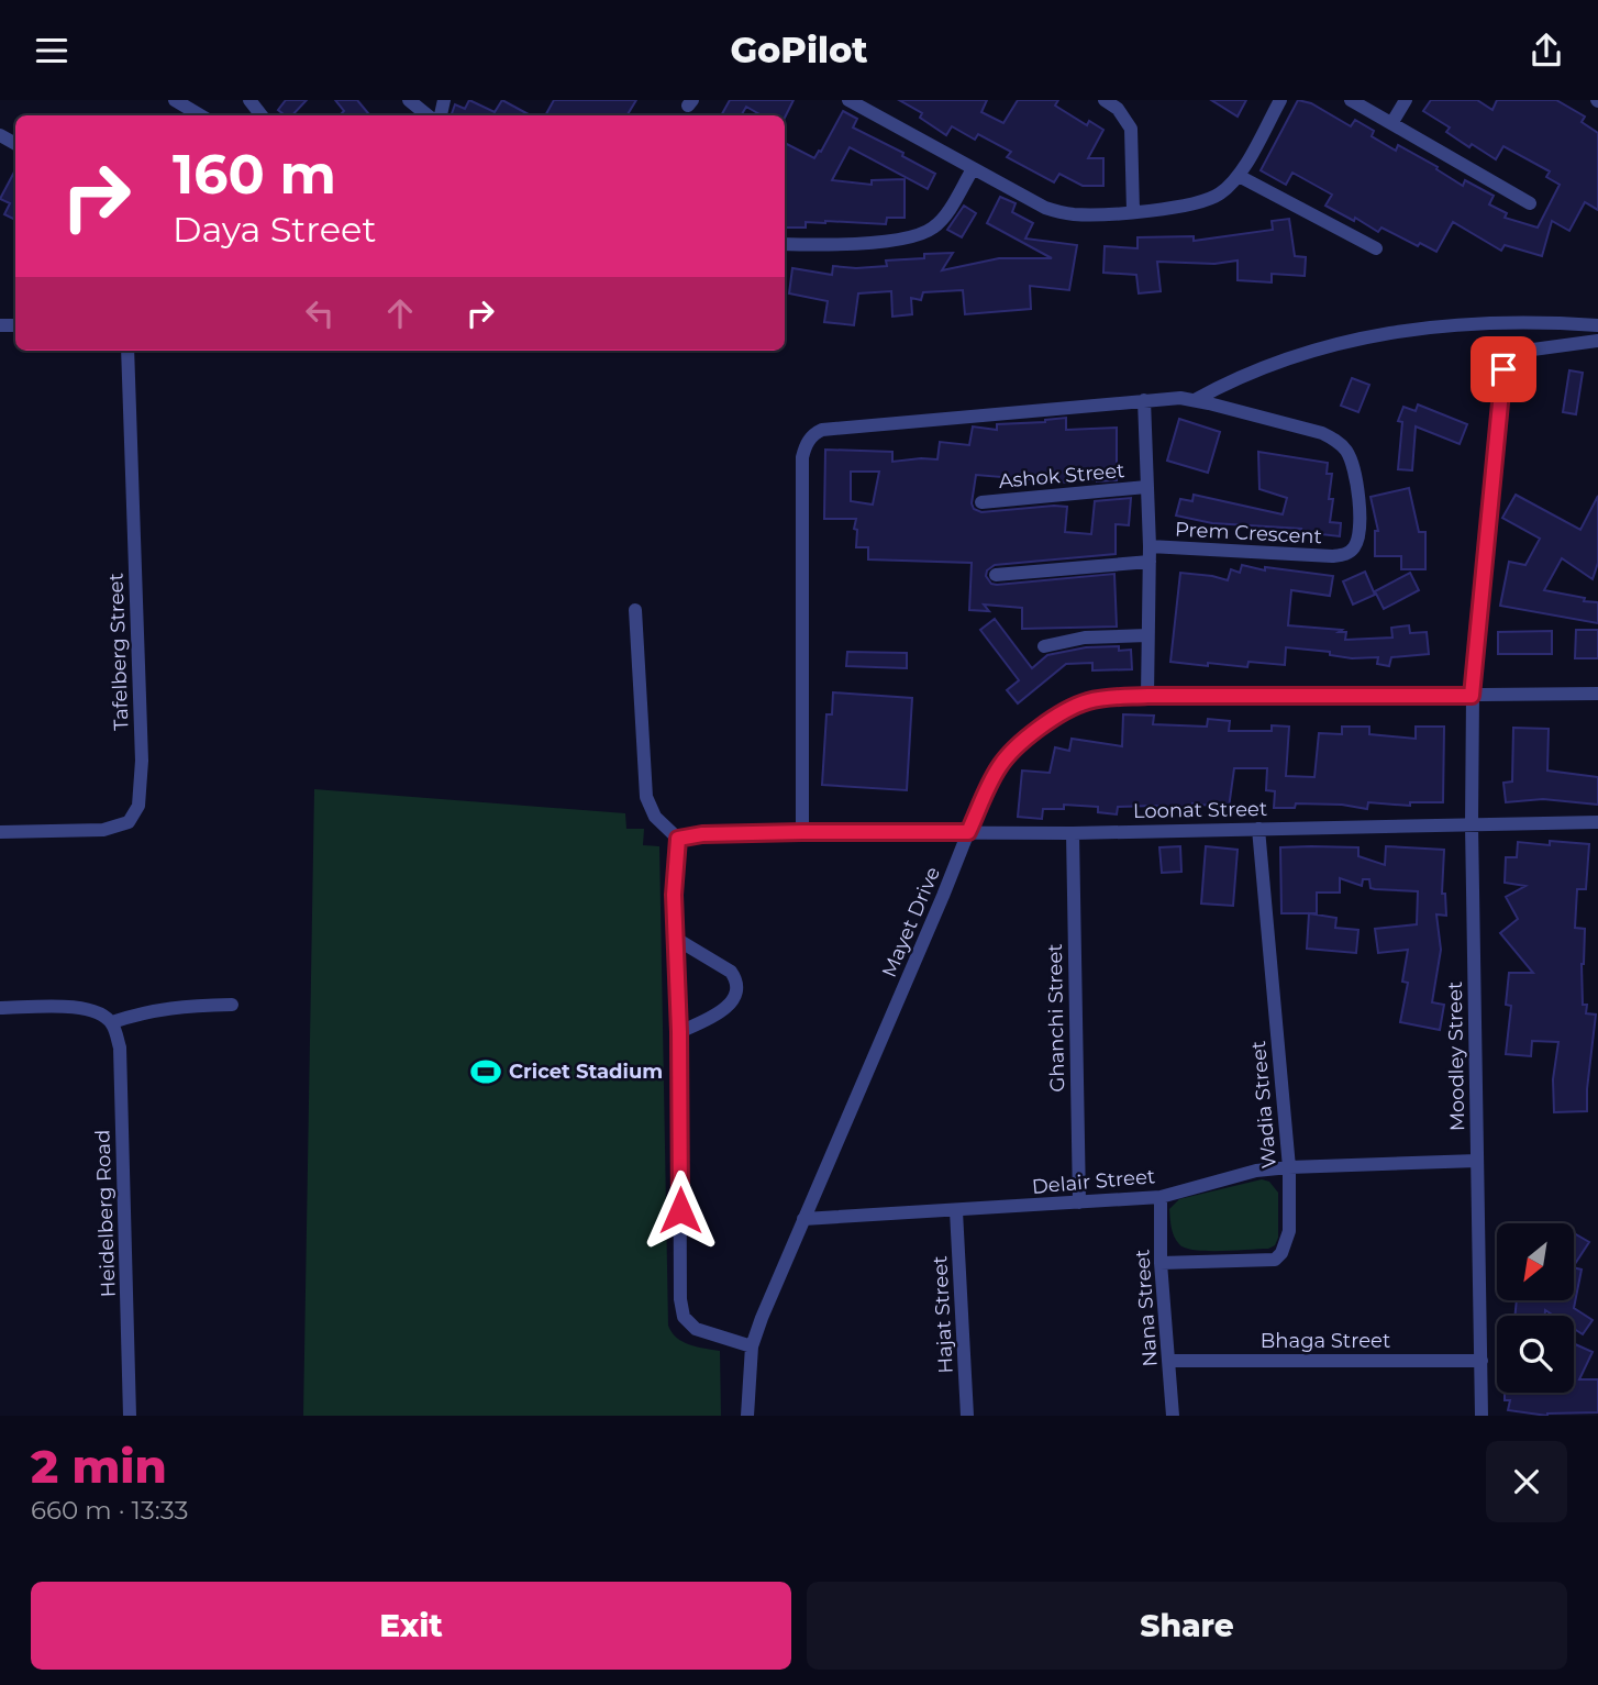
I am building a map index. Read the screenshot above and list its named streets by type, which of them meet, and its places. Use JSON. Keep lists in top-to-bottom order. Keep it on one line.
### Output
{"streets":{"street":["Ashok Street","Prem Crescent","Tafelberg Street","Loonat Street","Mayet Drive","Ghanchi Street","Moodley Street","Wadia Street","Delair Street","Heidelberg Road","Nana Street","Hajat Street","Bhaga Street"]},"crossings":[["Ashok Street","Prem Crescent"],["Ashok Street","Mayet Drive"],["Prem Crescent","Loonat Street"],["Loonat Street","Mayet Drive"],["Loonat Street","Ghanchi Street"],["Loonat Street","Moodley Street"],["Loonat Street","Wadia Street"],["Mayet Drive","Moodley Street"],["Mayet Drive","Delair Street"],["Ghanchi Street","Delair Street"],["Moodley Street","Delair Street"],["Moodley Street","Bhaga Street"],["Wadia Street","Delair Street"],["Wadia Street","Nana Street"],["Delair Street","Nana Street"],["Delair Street","Hajat Street"],["Nana Street","Bhaga Street"]],"places":{"sports":["Cricet Stadium"]},"north":"bottom left","page":{"header":"GoPilot","turn":["160 m","Daya Street"],"heading":["2 min","660 m · 13:33"],"buttons":["Exit","Share"]}}
